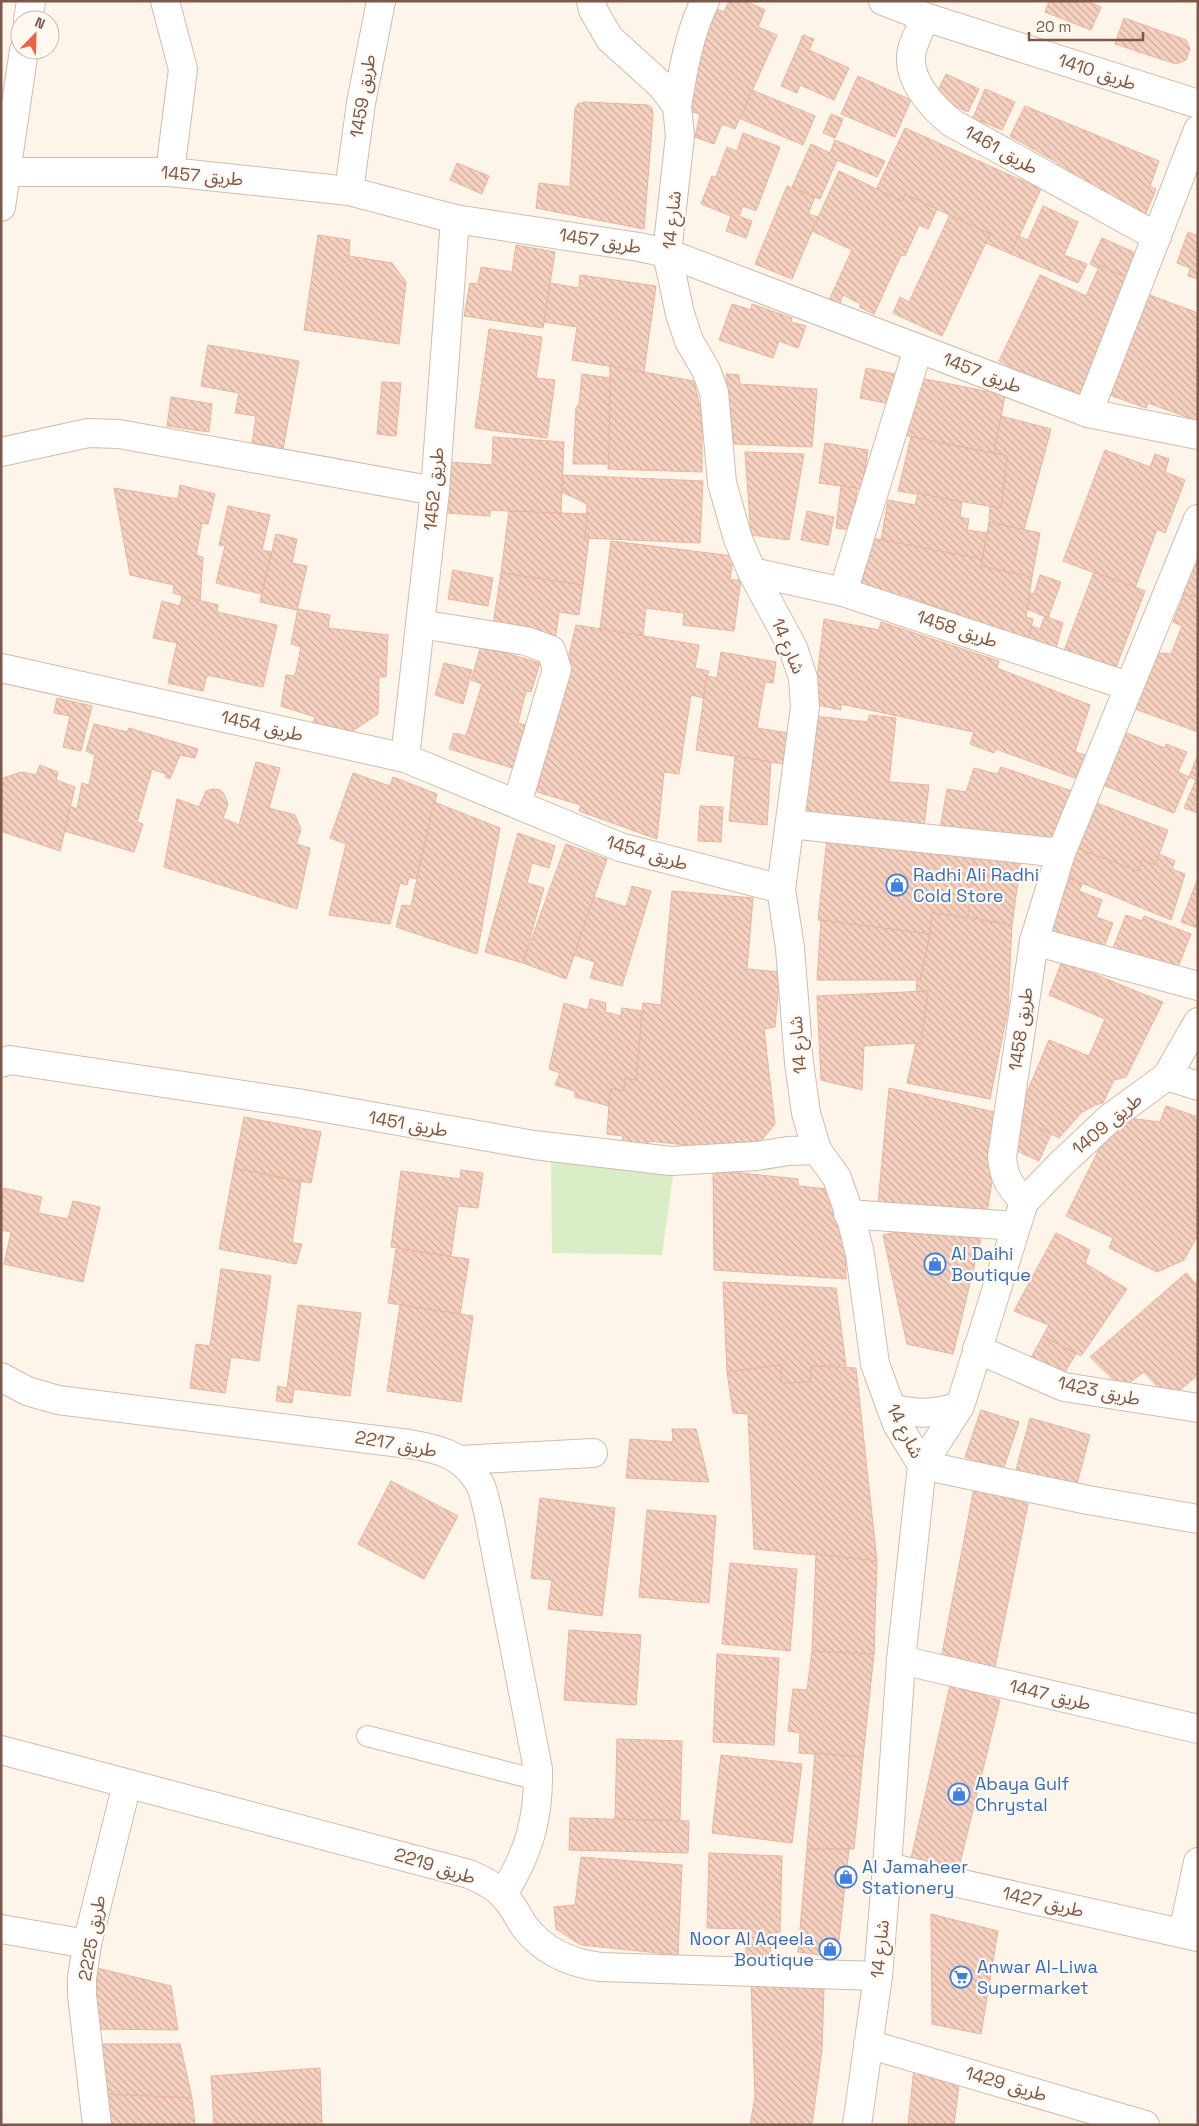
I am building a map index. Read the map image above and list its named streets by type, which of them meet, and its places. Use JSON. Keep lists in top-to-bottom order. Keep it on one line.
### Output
{"streets":{"street":["طريق 1410","طريق 1459","طريق 1461","طريق 1457","شارع 14","طريق 1452","طريق 1458","طريق 1454","طريق 1451","طريق 1409","طريق 1423","طريق 2217","طريق 1447","طريق 2219","طريق 1427","طريق 2225","طريق 1429"]},"crossings":[["طريق 1410","طريق 1461"],["طريق 1459","طريق 1457"],["طريق 1457","شارع 14"],["طريق 1457","طريق 1452"],["شارع 14","طريق 1458"],["شارع 14","طريق 1454"],["شارع 14","طريق 1451"],["شارع 14","طريق 1409"],["شارع 14","طريق 1447"],["شارع 14","طريق 2219"],["شارع 14","طريق 1427"],["شارع 14","طريق 1429"],["طريق 1452","طريق 1454"],["طريق 1458","طريق 1409"],["طريق 1409","طريق 1423"],["طريق 2217","طريق 2219"],["طريق 2219","طريق 2225"]],"places":{"shop":["Radhi Ali Radhi Cold Store","Al Daihi Boutique","Abaya Gulf Chrystal","Al Jamaheer Stationery","Noor Al Aqeela Boutique"],"supermarket":["Anwar Al-Liwa Supermarket"]},"scale_bar":"20 m","north":"top right"}
